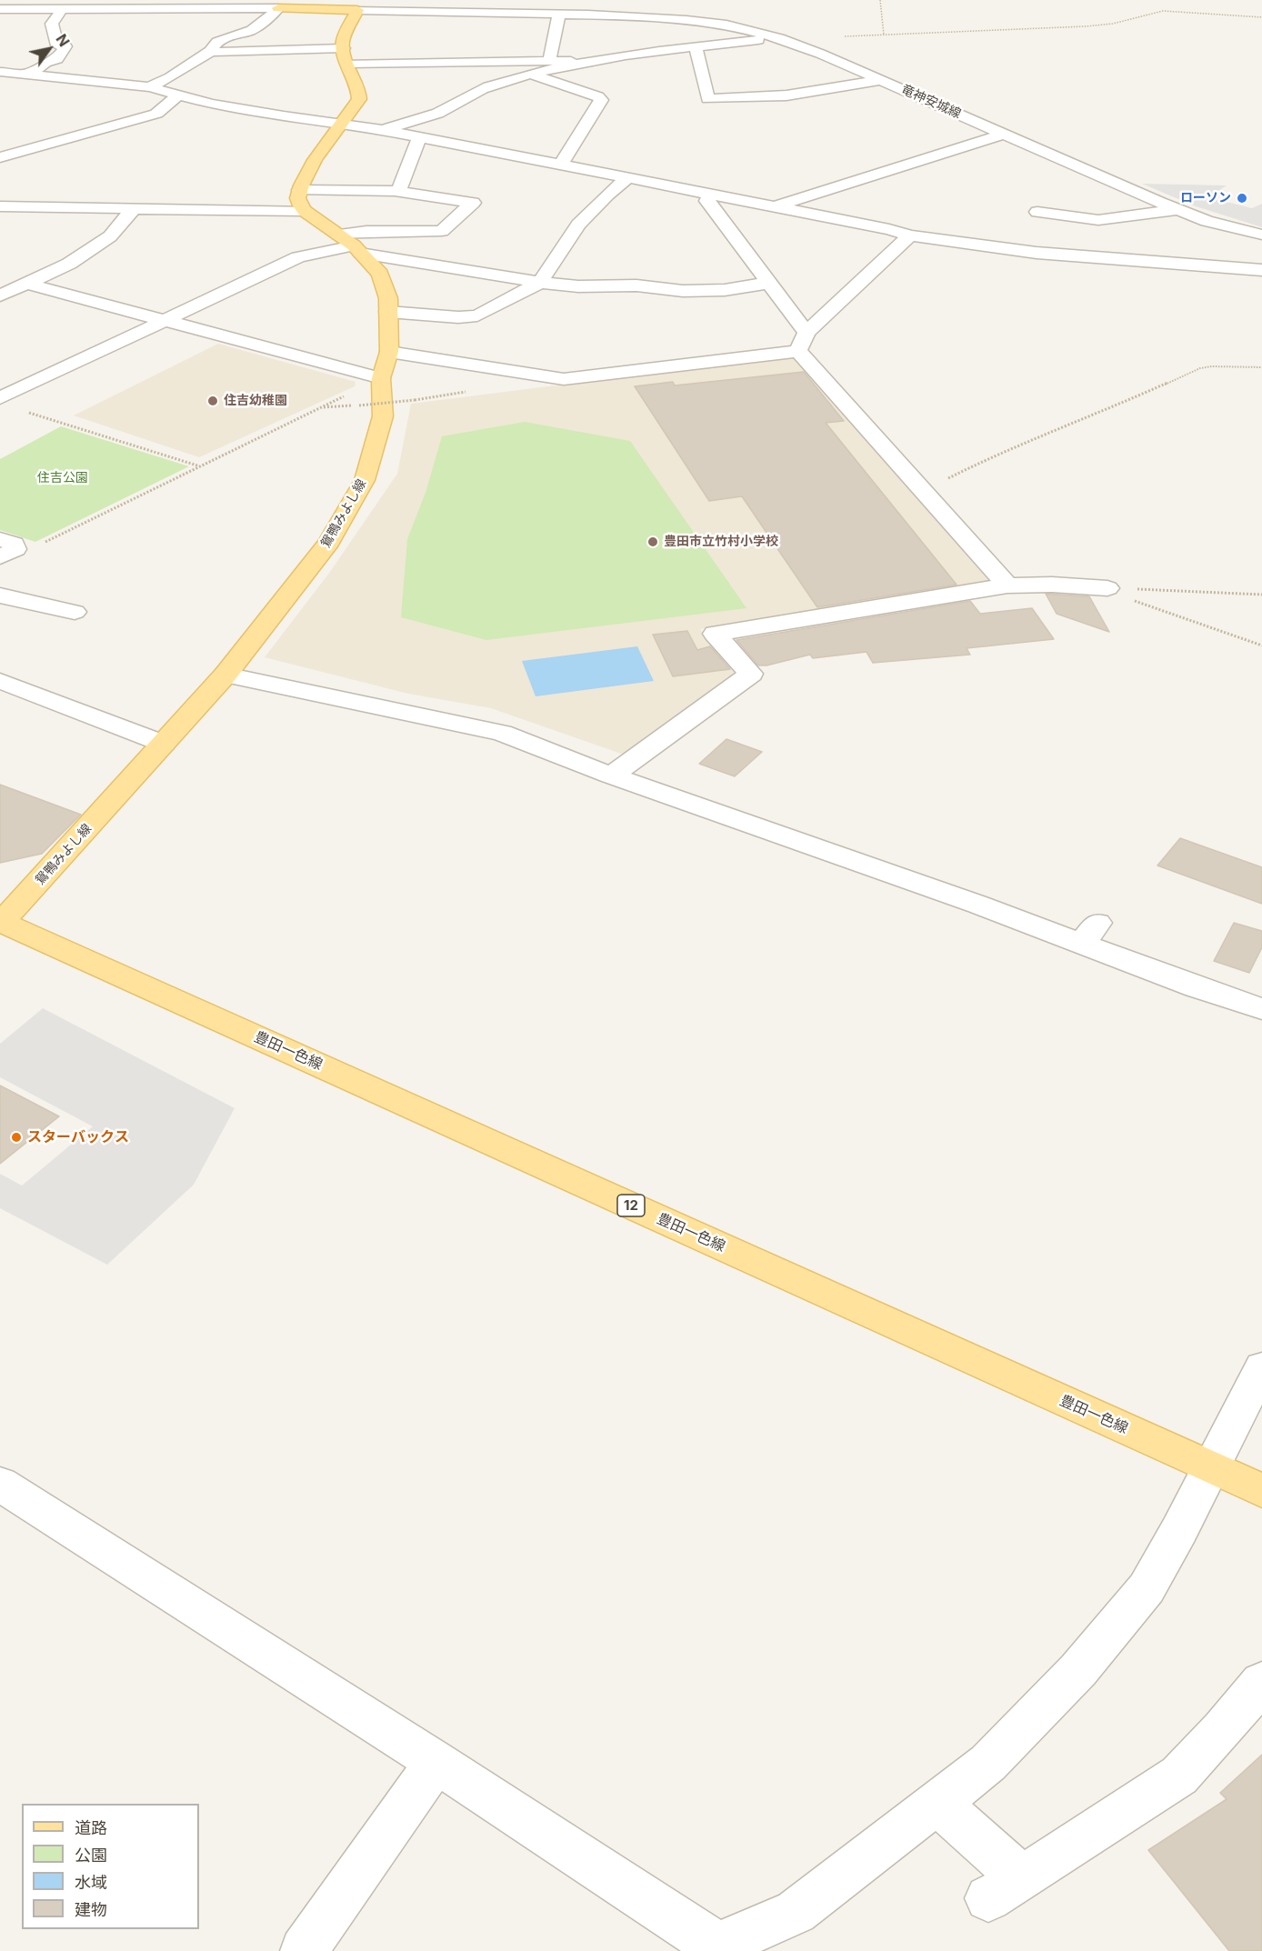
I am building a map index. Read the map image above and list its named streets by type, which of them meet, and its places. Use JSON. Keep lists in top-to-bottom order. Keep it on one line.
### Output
{"streets":{"main road":["鴛鴨みよし線","豊田一色線","12"],"street":["竜神安城線"]},"crossings":[["鴛鴨みよし線","豊田一色線"]],"parks":["住吉公園"],"places":["ローソン","住吉幼稚園","豊田市立竹村小学校","スターバックス"],"legend":["道路","公園","水域","建物"],"north":"top right"}
